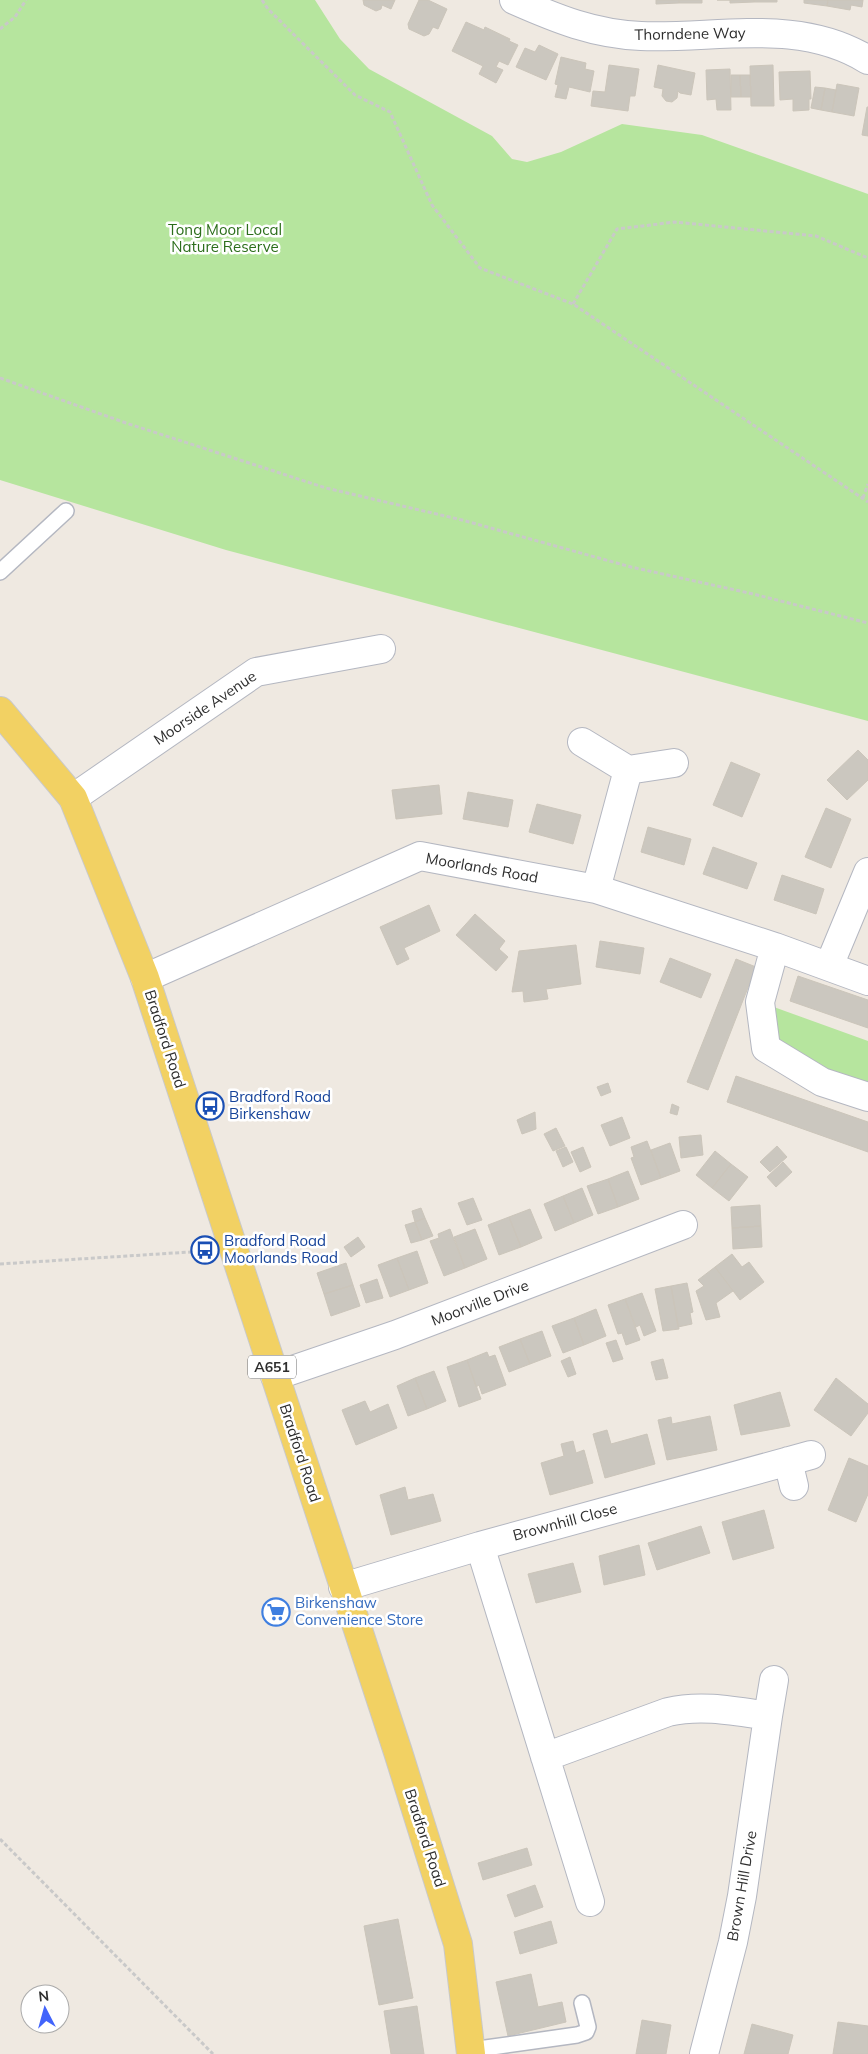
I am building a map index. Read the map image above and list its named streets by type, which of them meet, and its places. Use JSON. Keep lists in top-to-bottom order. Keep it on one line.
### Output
{"streets":{"main road":["Bradford Road","A651"],"street":["Thorndene Way","Moorside Avenue","Moorlands Road","Moorville Drive","Brownhill Close","Brown Hill Drive"]},"crossings":[["Moorside Avenue","Bradford Road"],["Moorlands Road","Bradford Road"],["Bradford Road","Moorville Drive"],["Bradford Road","Brownhill Close"]],"parks":["Tong Moor Local Nature Reserve"],"places":{"bus stop":["Bradford Road Birkenshaw","Bradford Road Moorlands Road"],"supermarket":["Birkenshaw Convenience Store"]},"north":"top"}
